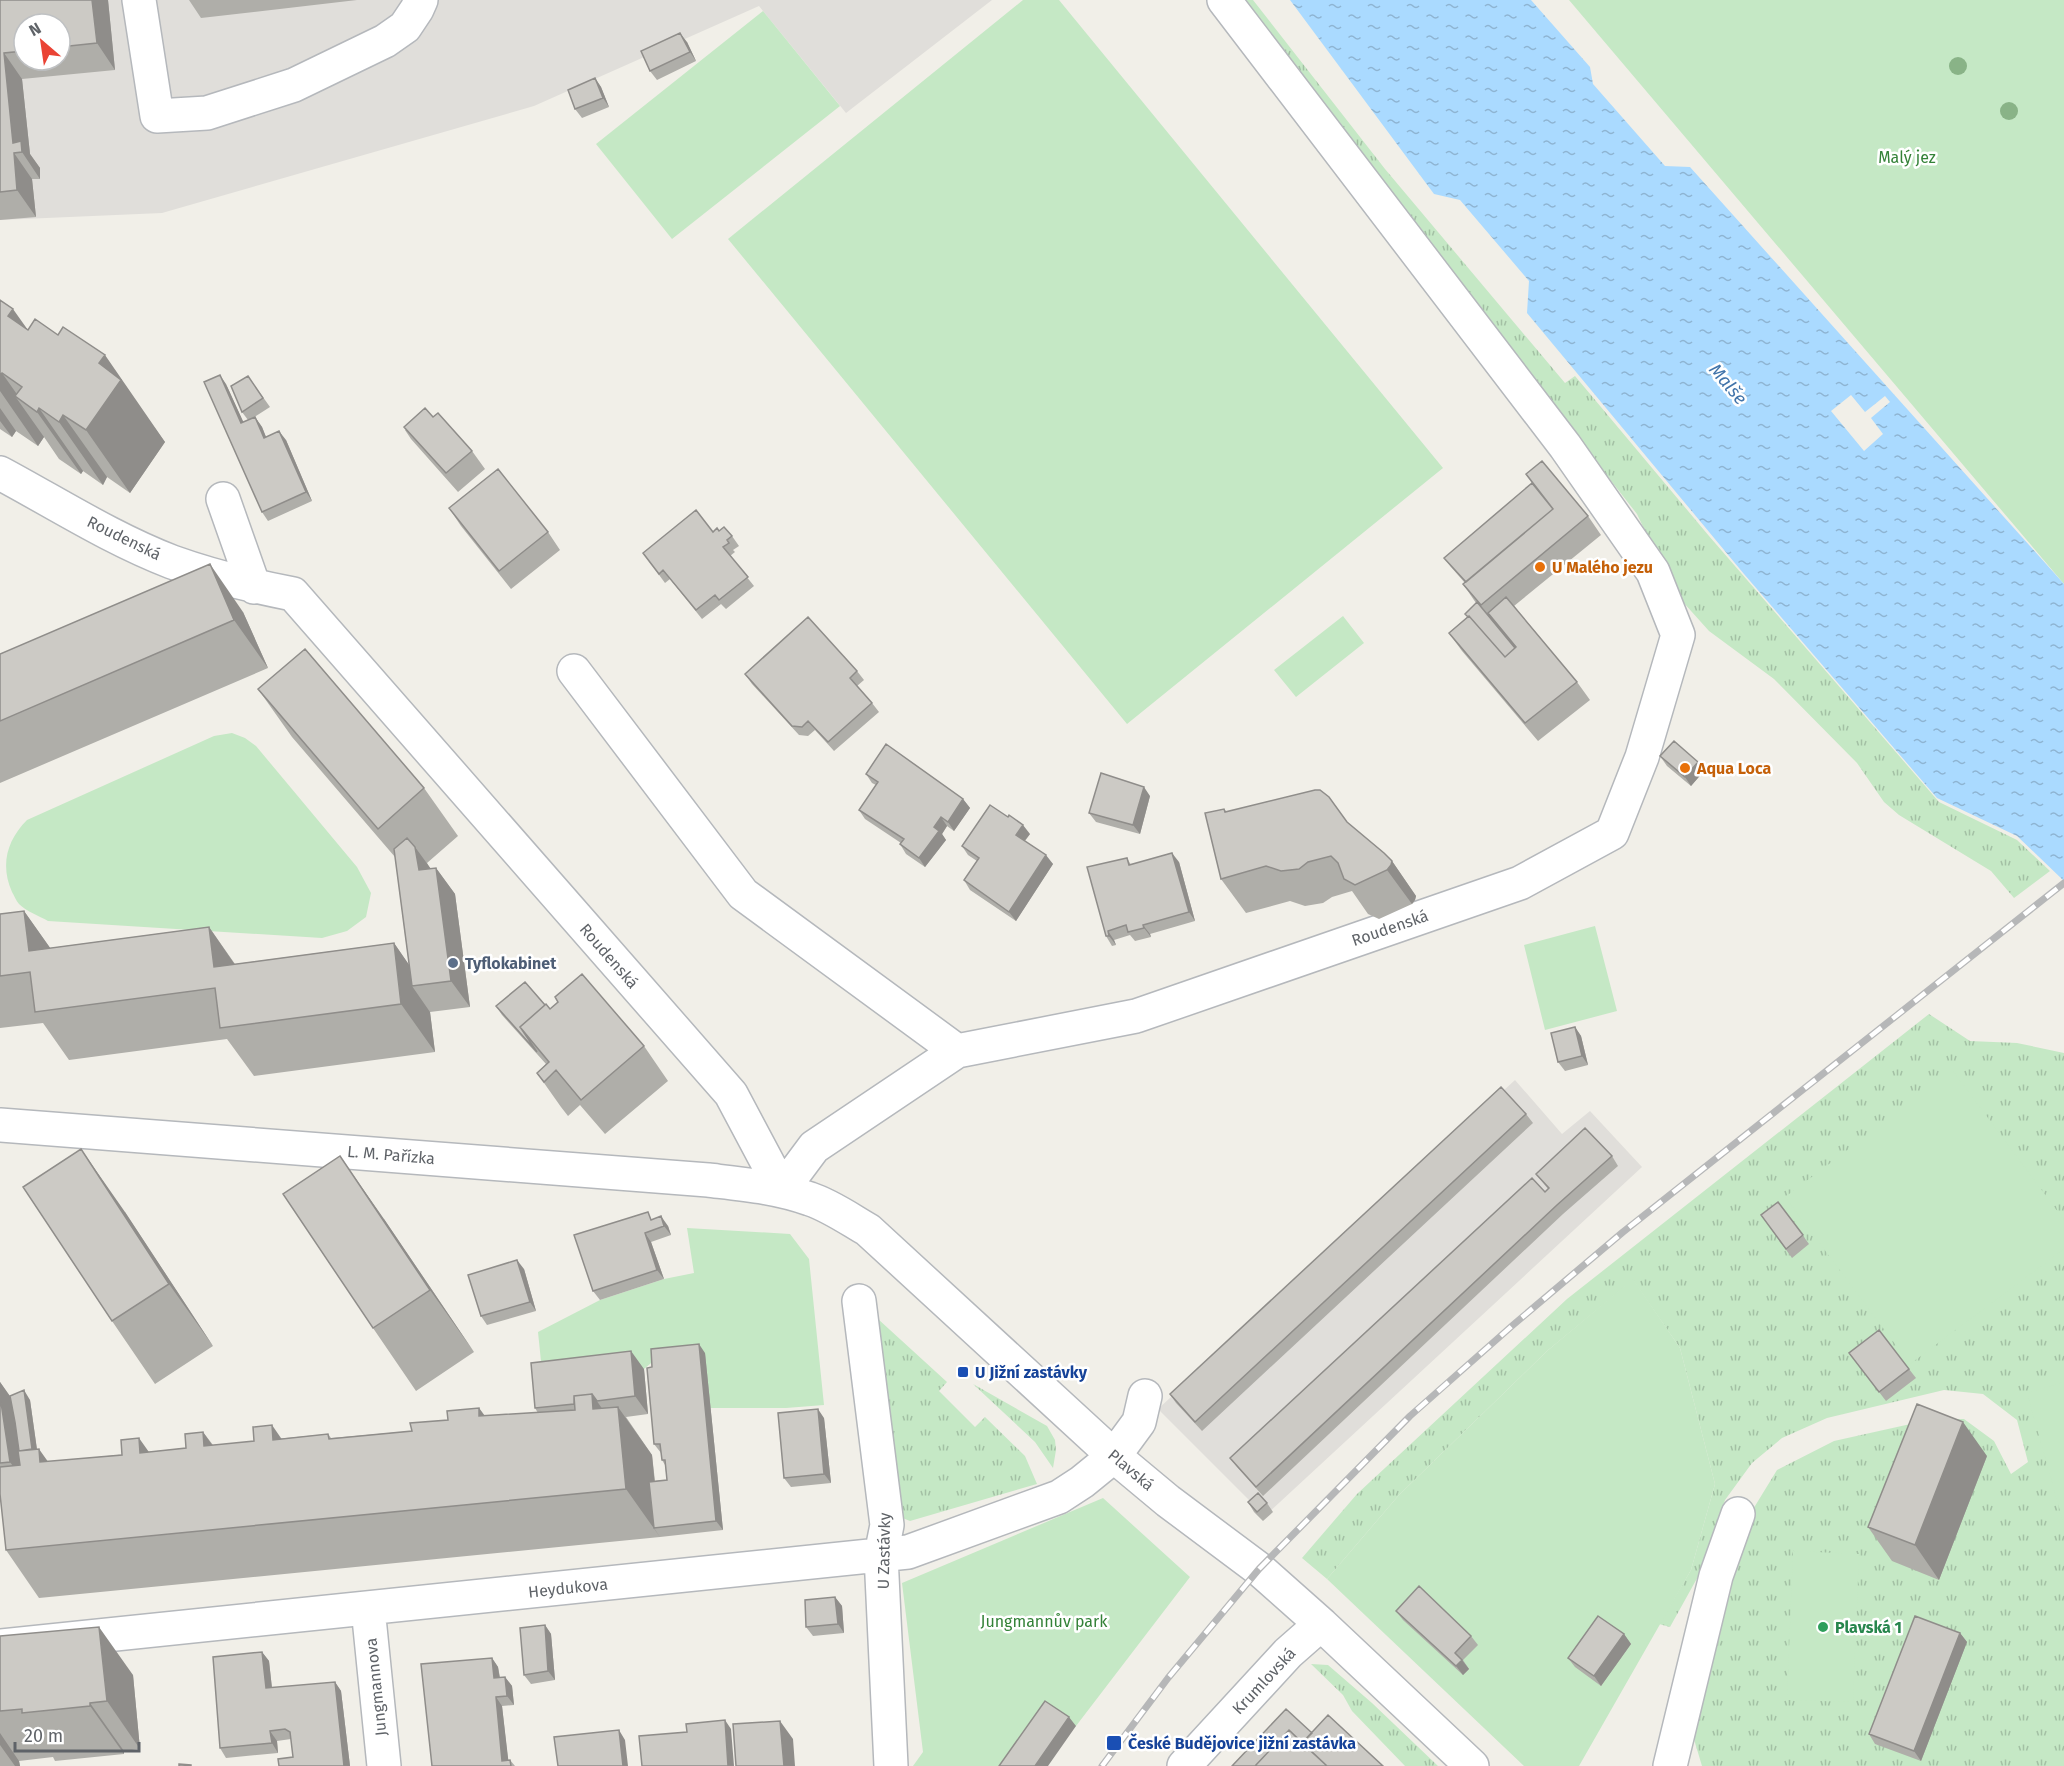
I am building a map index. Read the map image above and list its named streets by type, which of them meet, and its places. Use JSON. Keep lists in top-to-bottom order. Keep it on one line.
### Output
{"streets":{"street":["Roudenská","L. M. Pařízka","Plavská","U Zastávky","Heydukova","Krumlovská","Jungmannova"]},"crossings":[["Roudenská","L. M. Pařízka"],["Roudenská","Plavská"],["L. M. Pařízka","Plavská"],["Plavská","Heydukova"],["Plavská","Krumlovská"],["U Zastávky","Heydukova"],["Heydukova","Jungmannova"]],"water":["Malše"],"parks":["Malý jez","Jungmannův park"],"places":{"other":["U Malého jezu","Aqua Loca","Tyflokabinet","Plavská 1"],"transit":["U Jižní zastávky","České Budějovice jižní zastávka"]},"scale_bar":"20 m","north":"top left"}
